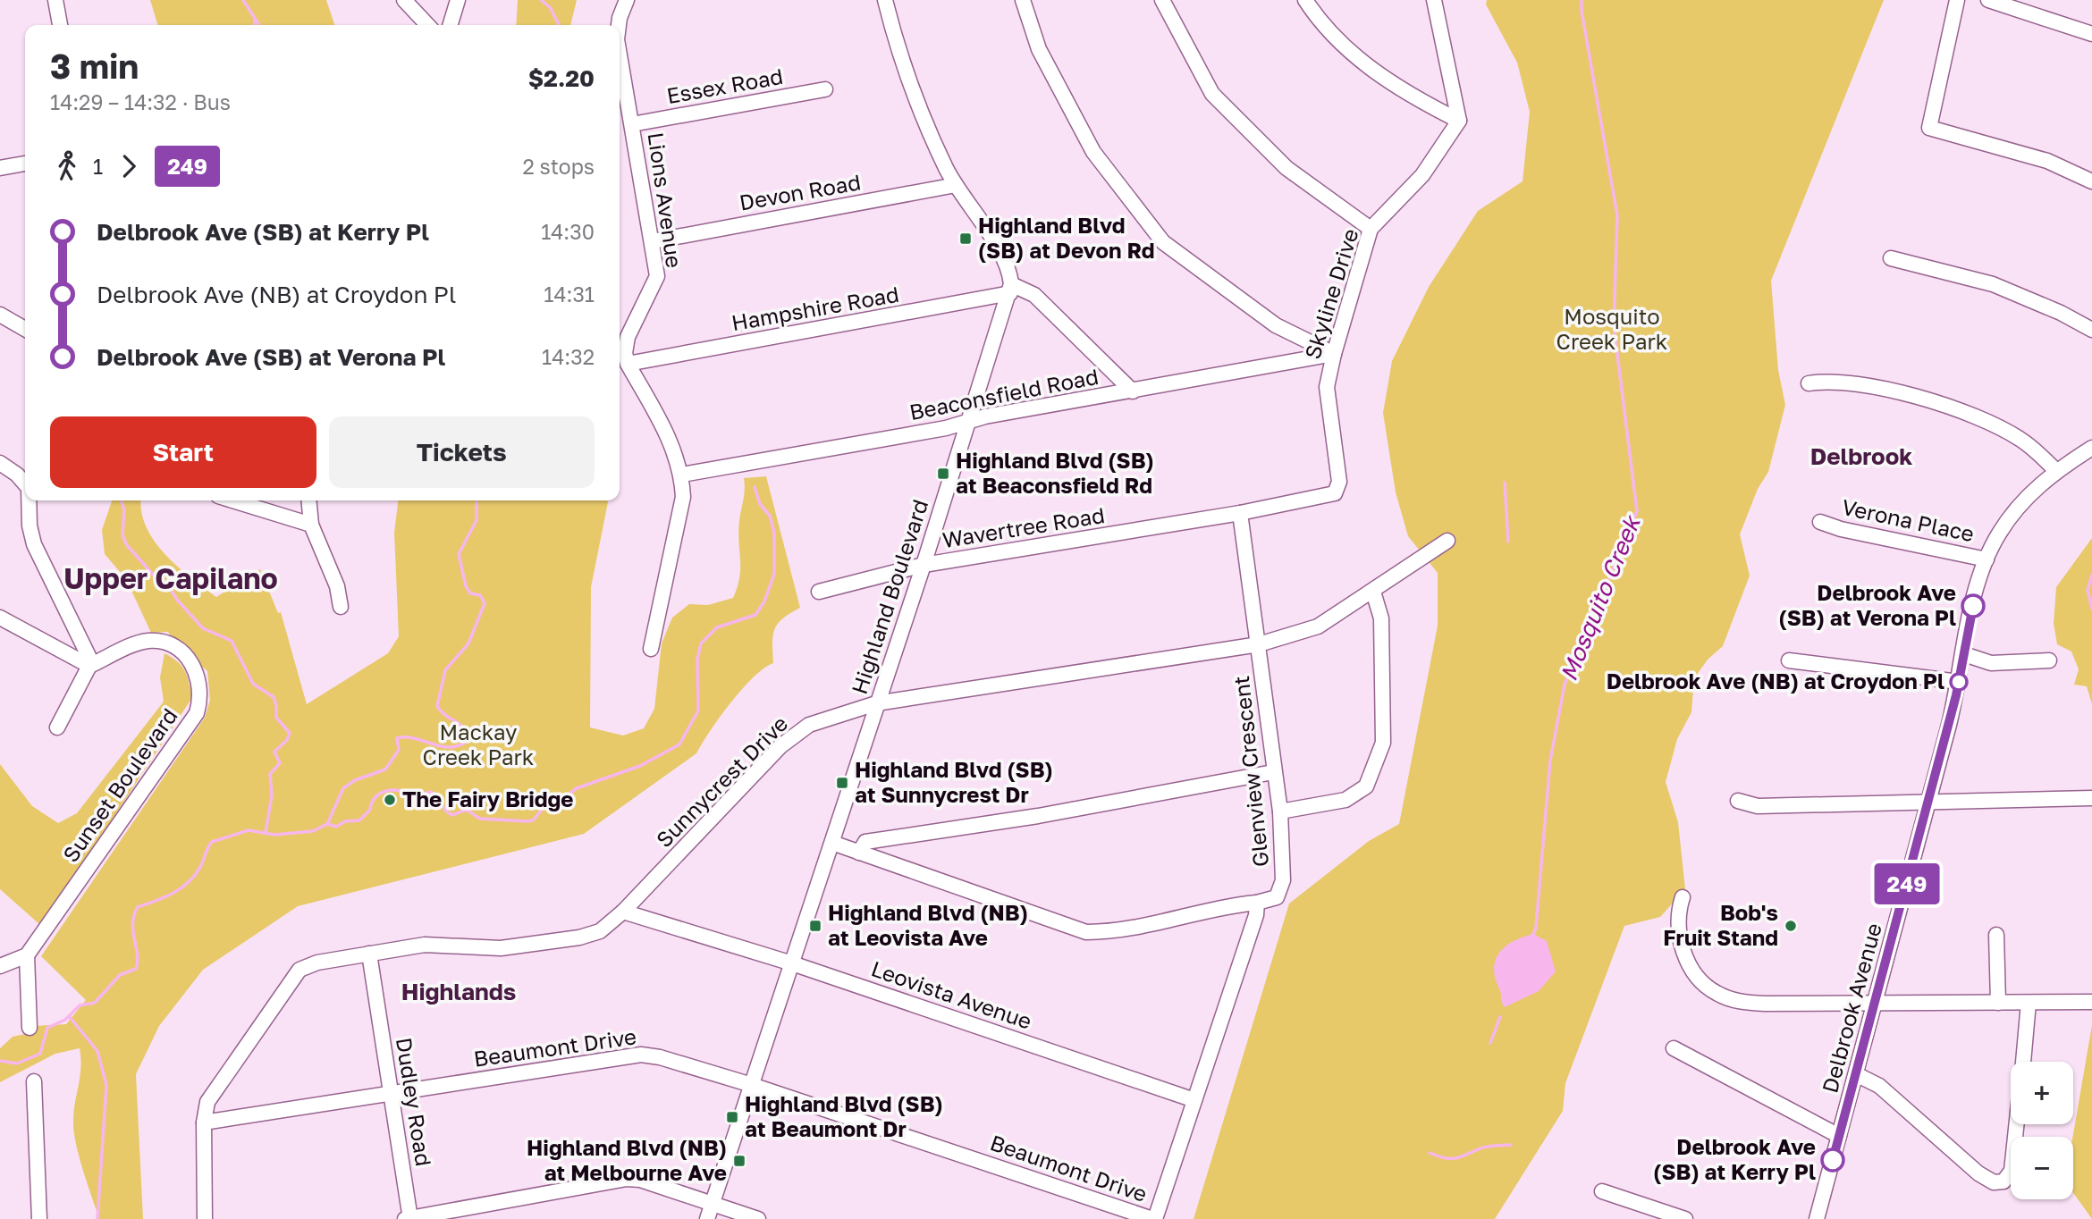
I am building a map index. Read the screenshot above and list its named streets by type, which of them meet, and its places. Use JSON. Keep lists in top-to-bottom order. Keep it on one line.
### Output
{"streets":{"street":["Essex Road","Devon Road","Lions Avenue","Skyline Drive","Hampshire Road","Beaconsfield Road","Verona Place","Wavertree Road","Highland Boulevard","Glenview Crescent","Sunnycrest Drive","Sunset Boulevard","Leovista Avenue","Delbrook Avenue","Beaumont Drive","Dudley Road"]},"crossings":[["Essex Road","Lions Avenue"],["Devon Road","Lions Avenue"],["Lions Avenue","Hampshire Road"],["Skyline Drive","Beaconsfield Road"],["Skyline Drive","Wavertree Road"],["Hampshire Road","Highland Boulevard"],["Beaconsfield Road","Highland Boulevard"],["Verona Place","Delbrook Avenue"],["Wavertree Road","Highland Boulevard"],["Wavertree Road","Glenview Crescent"],["Highland Boulevard","Sunnycrest Drive"],["Highland Boulevard","Leovista Avenue"],["Highland Boulevard","Beaumont Drive"],["Glenview Crescent","Sunnycrest Drive"],["Sunnycrest Drive","Leovista Avenue"],["Sunnycrest Drive","Beaumont Drive"],["Sunnycrest Drive","Dudley Road"],["Beaumont Drive","Dudley Road"]],"districts":["Delbrook","Upper Capilano","Highlands"],"water":["Mosquito Creek"],"parks":["Mosquito Creek Park","Mackay Creek Park"],"places":{"transit":["Highland Blvd (SB) at Devon Rd","Highland Blvd (SB) at Beaconsfield Rd","Highland Blvd (SB) at Sunnycrest Dr","Highland Blvd (NB) at Leovista Ave","Highland Blvd (SB) at Beaumont Dr","Highland Blvd (NB) at Melbourne Ave"],"other":["Delbrook Ave (SB) at Verona Pl","Delbrook Ave (NB) at Croydon Pl","The Fairy Bridge","Bob's Fruit Stand","Delbrook Ave (SB) at Kerry Pl"]},"lines":["bus line 249"],"page":{"on_map":"249","heading":["3 min","14:29 – 14:32 · Bus","$2.20"],"legs":["1","249","2 stops"],"list":[{"name":"Delbrook Ave (SB) at Kerry Pl","value":"14:30"},{"name":"Delbrook Ave (NB) at Croydon Pl","value":"14:31"},{"name":"Delbrook Ave (SB) at Verona Pl","value":"14:32"}],"buttons":["Start","Tickets"],"map_buttons":["+","−"]}}
